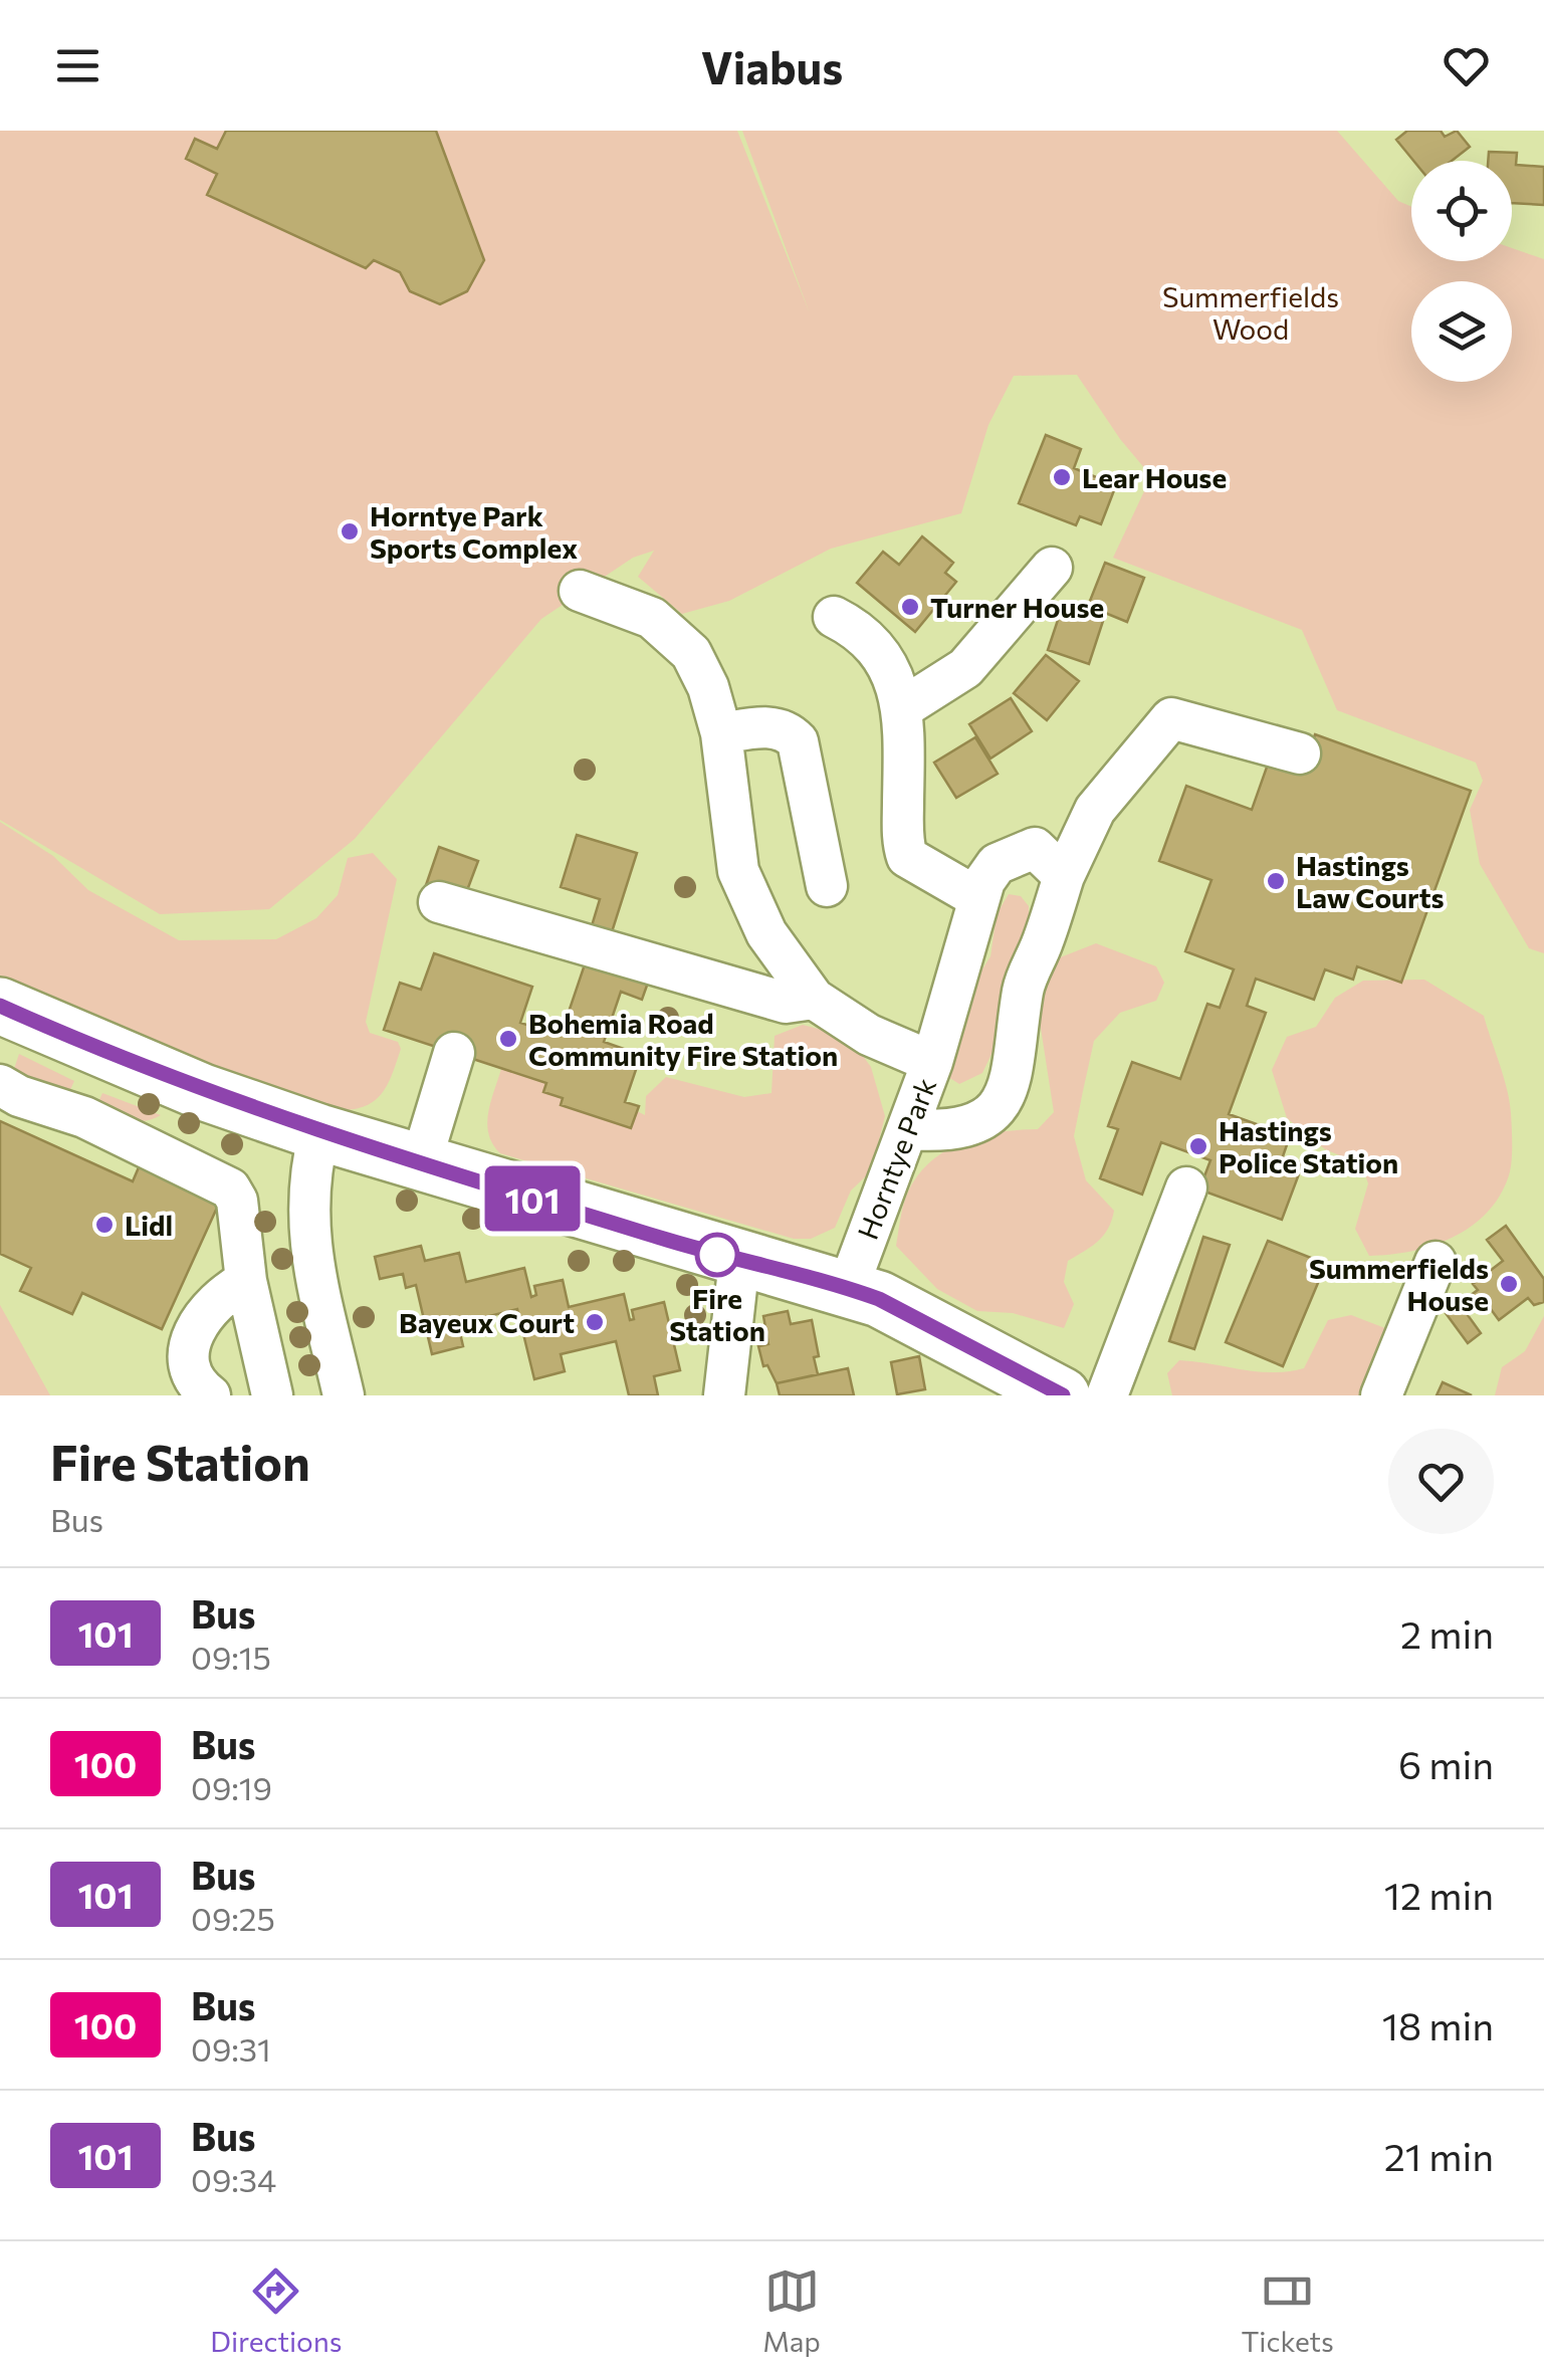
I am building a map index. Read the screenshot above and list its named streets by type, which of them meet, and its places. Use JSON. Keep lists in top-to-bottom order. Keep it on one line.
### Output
{"streets":{"street":["Horntye Park"]},"parks":["Summerfields Wood"],"places":["Lear House","Horntye Park Sports Complex","Turner House","Hastings Law Courts","Bohemia Road Community Fire Station","Hastings Police Station","Lidl","Fire Station","Summerfields House","Bayeux Court"],"lines":["bus line 101"],"page":{"header":"Viabus","on_map":"101","heading":["Fire Station","Bus"],"list":[{"mark":"101","name":"Bus","note":"09:15","value":"2 min"},{"mark":"100","name":"Bus","note":"09:19","value":"6 min"},{"mark":"101","name":"Bus","note":"09:25","value":"12 min"},{"mark":"100","name":"Bus","note":"09:31","value":"18 min"},{"mark":"101","name":"Bus","note":"09:34","value":"21 min"}],"tabs":["Directions","Map","Tickets"]}}
